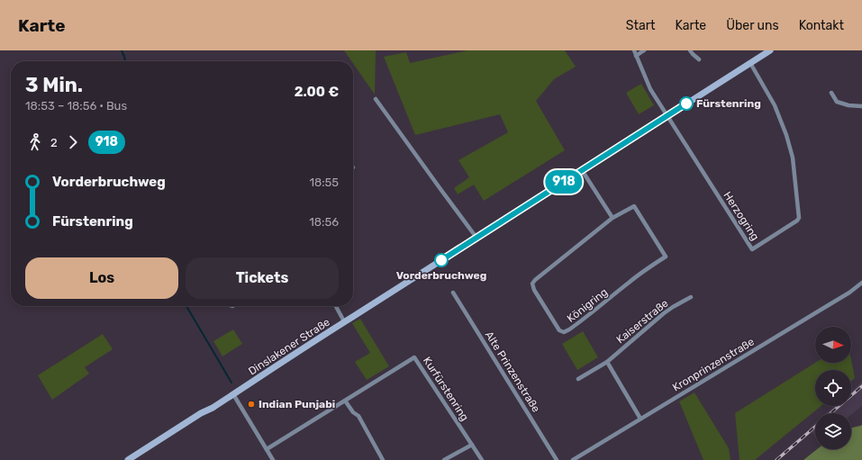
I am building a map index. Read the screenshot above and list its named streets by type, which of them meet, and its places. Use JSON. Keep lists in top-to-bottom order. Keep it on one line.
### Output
{"streets":{"main road":["Dinslakener Straße"],"street":["Herzogring","Königring","Kaiserstraße","Kronprinzenstraße","Alte Prinzenstraße","Kurfürstenring"]},"crossings":[["Herzogring","Dinslakener Straße"]],"places":["Fürstenring","Vorderbruchweg","Indian Punjabi"],"lines":["bus line 918"],"north":"right","page":{"header":"Karte","nav":["Start","Karte","Über uns","Kontakt"],"on_map":"918","heading":["3 Min.","18:53 – 18:56 · Bus","2.00 €"],"legs":["2","918"],"list":[{"name":"Vorderbruchweg","value":"18:55"},{"name":"Fürstenring","value":"18:56"}],"buttons":["Los","Tickets"]}}
